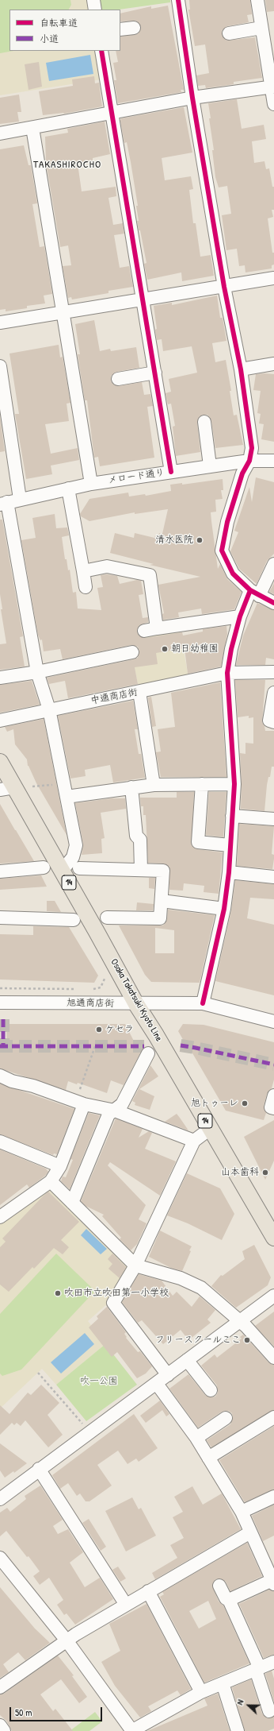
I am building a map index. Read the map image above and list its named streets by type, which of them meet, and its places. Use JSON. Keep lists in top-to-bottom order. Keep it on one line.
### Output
{"streets":{"main road":["14","Osaka Takatsuki Kyoto Line"],"street":["メロード通り","中通商店街","旭通商店街"]},"crossings":[["Osaka Takatsuki Kyoto Line","旭通商店街"]],"districts":["TAKASHIROCHO"],"parks":["吹一公園"],"places":["清水医院","朝日幼稚園","ケセラ","旭トゥーレ","山本歯科","吹田市立吹田第一小学校","フリースクールここ"],"legend":["自転車道","小道"],"scale_bar":"50 m","north":"left"}
